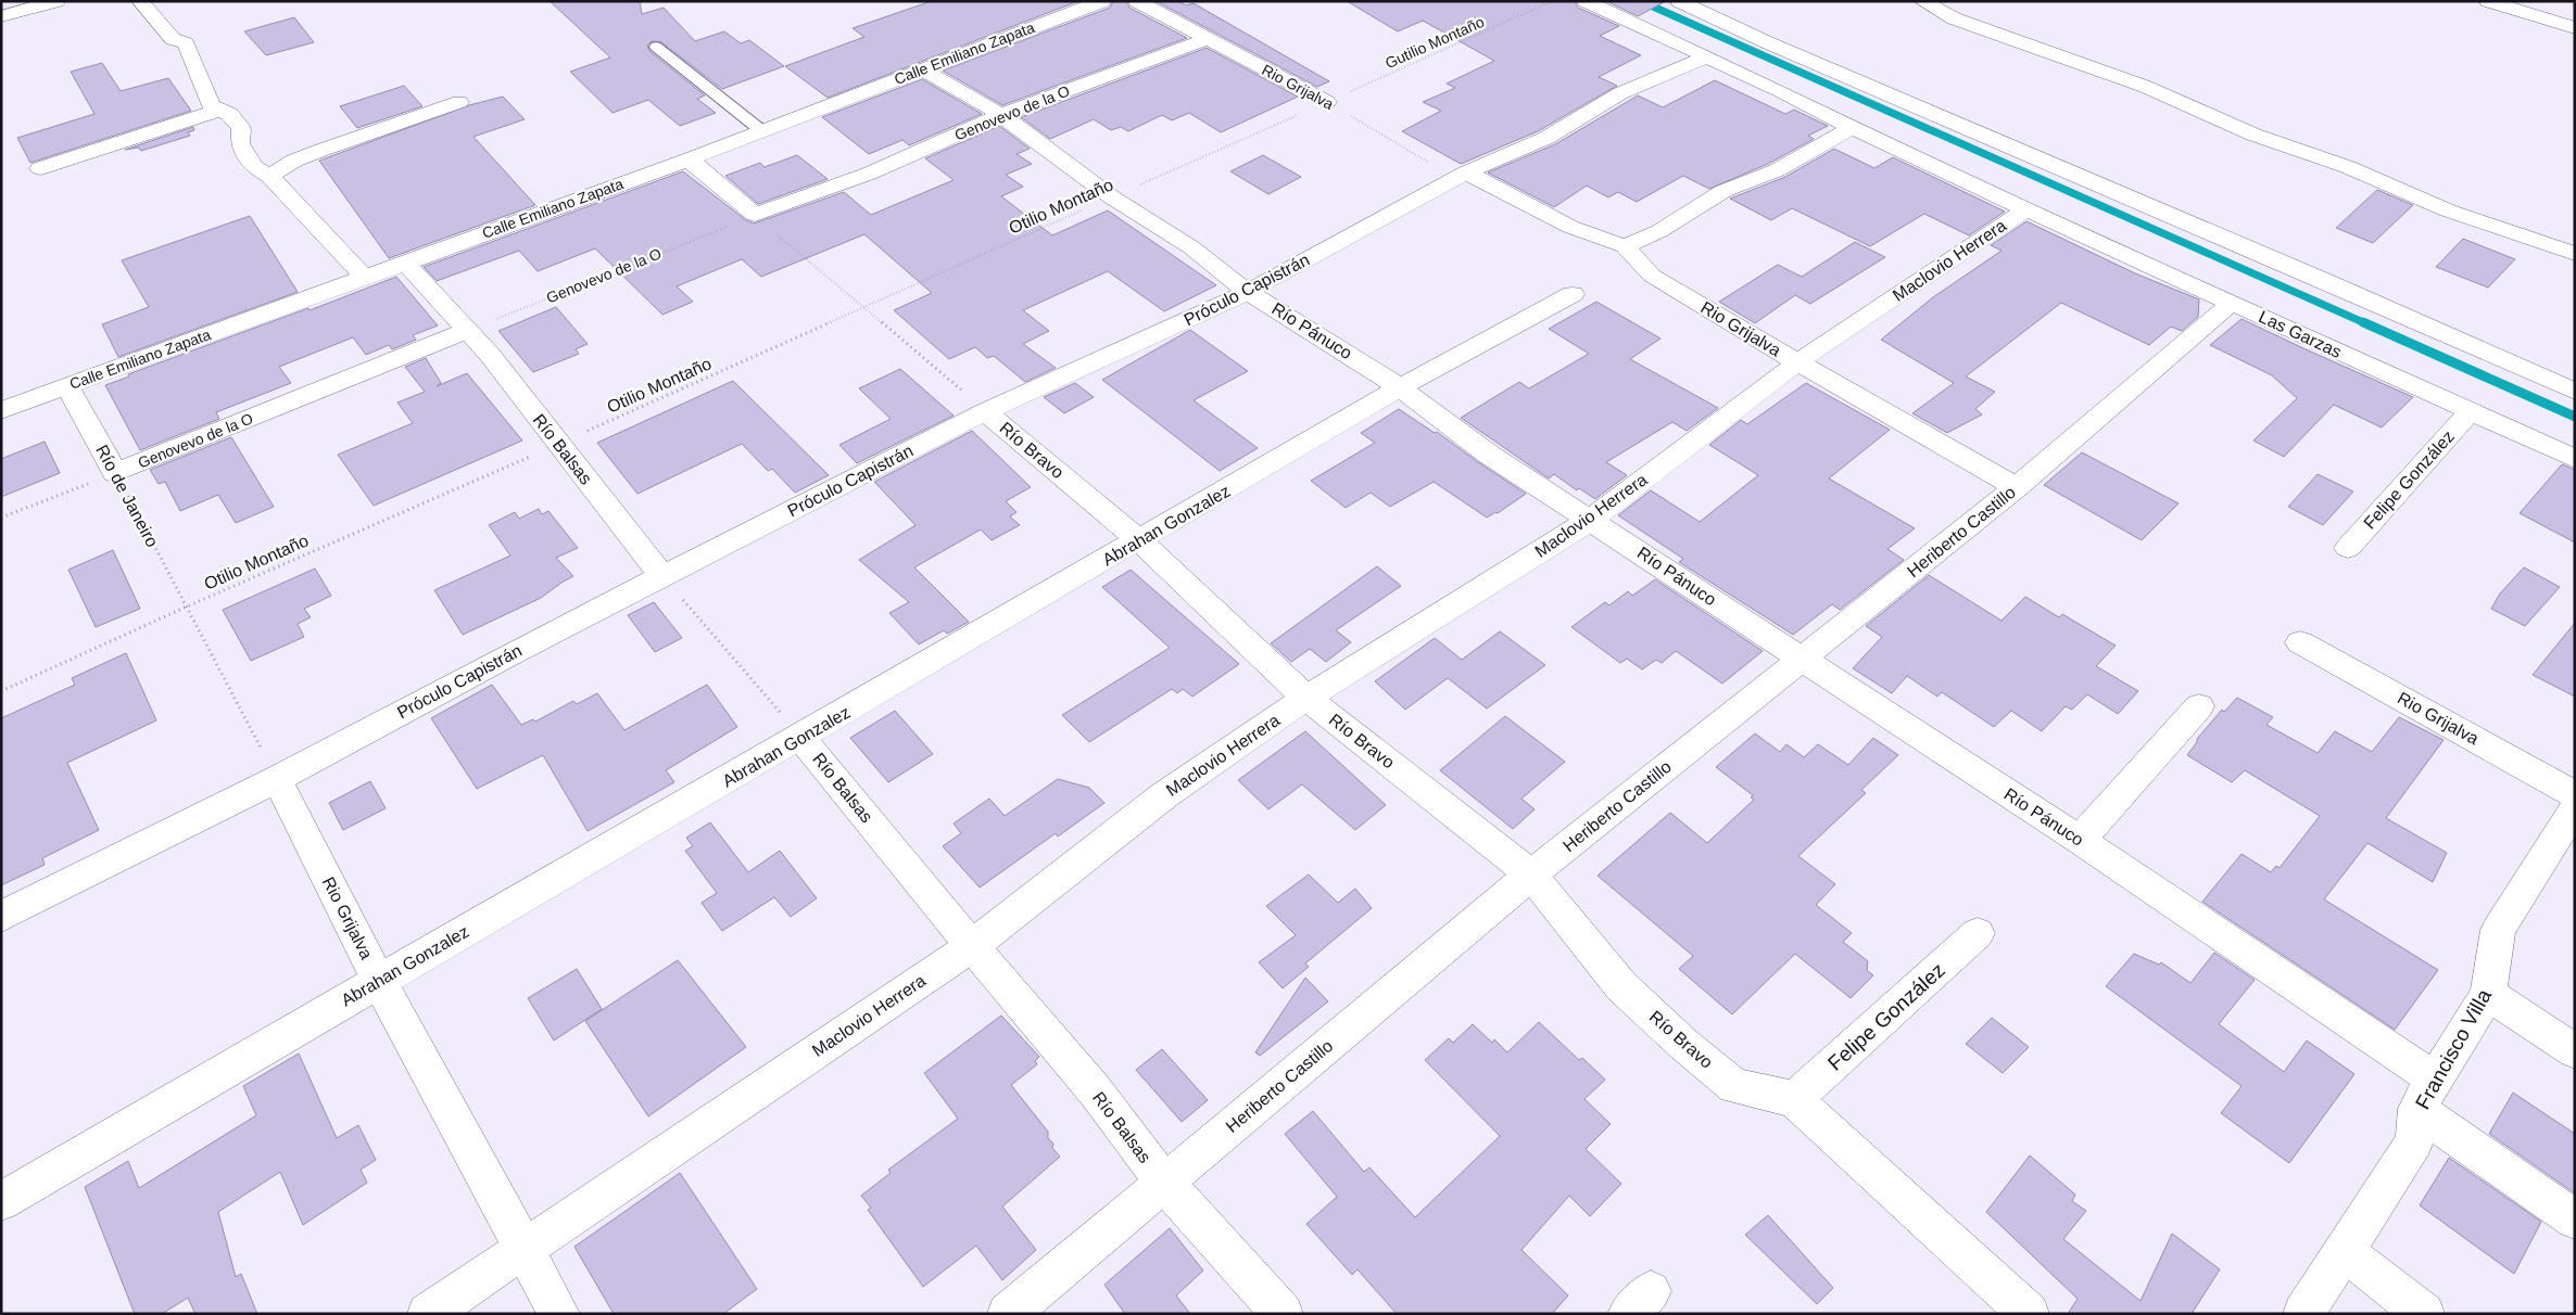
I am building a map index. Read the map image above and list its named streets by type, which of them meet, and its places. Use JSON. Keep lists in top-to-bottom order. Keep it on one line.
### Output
{"streets":{"street":["Calle Emiliano Zapata","Rio Grijalva","Genovevo de la O","Maclovio Herrera","Próculo Capistrán","Río Pánuco","Las Garzas","Río Balsas","Río Bravo","Felipe González","Río de Janeiro","Abrahan Gonzalez","Heriberto Castillo","Francisco Villa"],"path":["Gutilio Montaño","Otilio Montaño"]},"crossings":[["Gutilio Montaño","Rio Grijalva"],["Gutilio Montaño","Otilio Montaño"],["Calle Emiliano Zapata","Río Pánuco"],["Calle Emiliano Zapata","Río Balsas"],["Calle Emiliano Zapata","Río de Janeiro"],["Rio Grijalva","Genovevo de la O"],["Rio Grijalva","Otilio Montaño"],["Rio Grijalva","Maclovio Herrera"],["Rio Grijalva","Próculo Capistrán"],["Rio Grijalva","Abrahan Gonzalez"],["Rio Grijalva","Heriberto Castillo"],["Genovevo de la O","Río Pánuco"],["Genovevo de la O","Río Balsas"],["Genovevo de la O","Río Bravo"],["Genovevo de la O","Río de Janeiro"],["Otilio Montaño","Río Pánuco"],["Otilio Montaño","Río Balsas"],["Otilio Montaño","Río Bravo"],["Otilio Montaño","Río de Janeiro"],["Maclovio Herrera","Río Pánuco"],["Maclovio Herrera","Las Garzas"],["Maclovio Herrera","Río Balsas"],["Maclovio Herrera","Río Bravo"],["Próculo Capistrán","Río Pánuco"],["Próculo Capistrán","Las Garzas"],["Próculo Capistrán","Río Balsas"],["Próculo Capistrán","Río Bravo"],["Río Pánuco","Abrahan Gonzalez"],["Río Pánuco","Heriberto Castillo"],["Río Pánuco","Francisco Villa"],["Las Garzas","Felipe González"],["Las Garzas","Heriberto Castillo"],["Río Balsas","Abrahan Gonzalez"],["Río Balsas","Heriberto Castillo"],["Río Bravo","Felipe González"],["Río Bravo","Abrahan Gonzalez"],["Río Bravo","Heriberto Castillo"]]}
